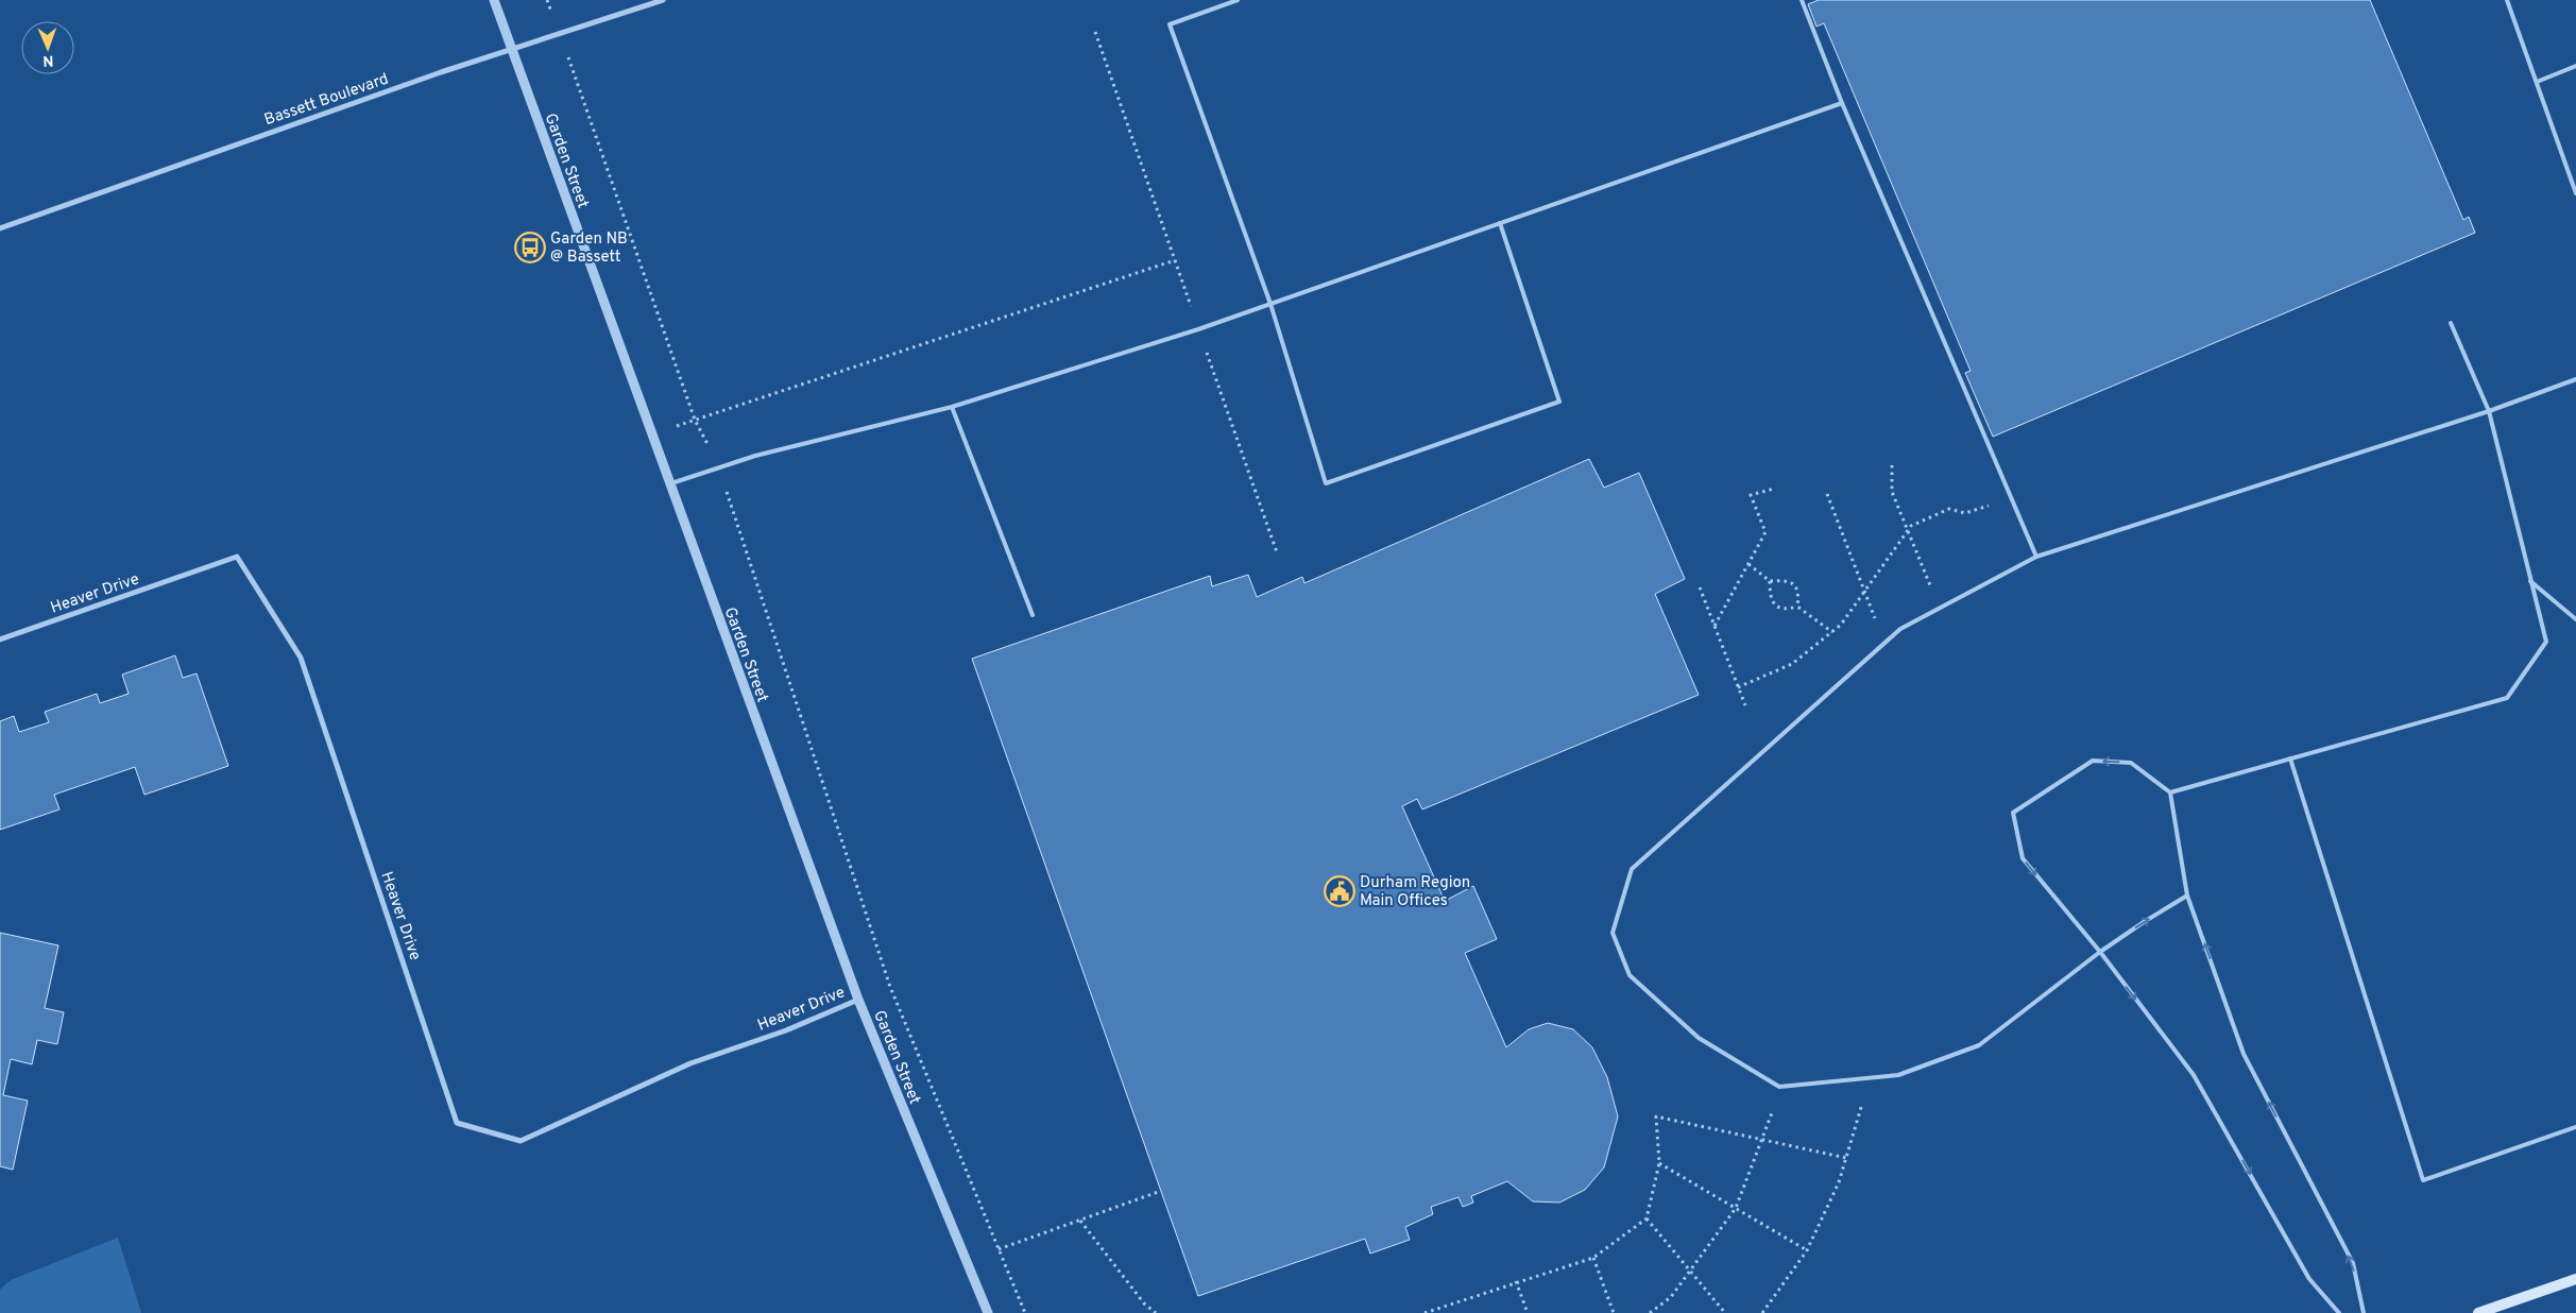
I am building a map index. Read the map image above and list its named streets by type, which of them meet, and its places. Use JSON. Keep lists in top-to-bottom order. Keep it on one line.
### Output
{"streets":{"street":["Bassett Boulevard","Garden Street","Heaver Drive"]},"crossings":[["Bassett Boulevard","Garden Street"],["Garden Street","Heaver Drive"]],"places":{"bus stop":["Garden NB @ Bassett"],"public building":["Durham Region Main Offices"]},"north":"bottom"}
